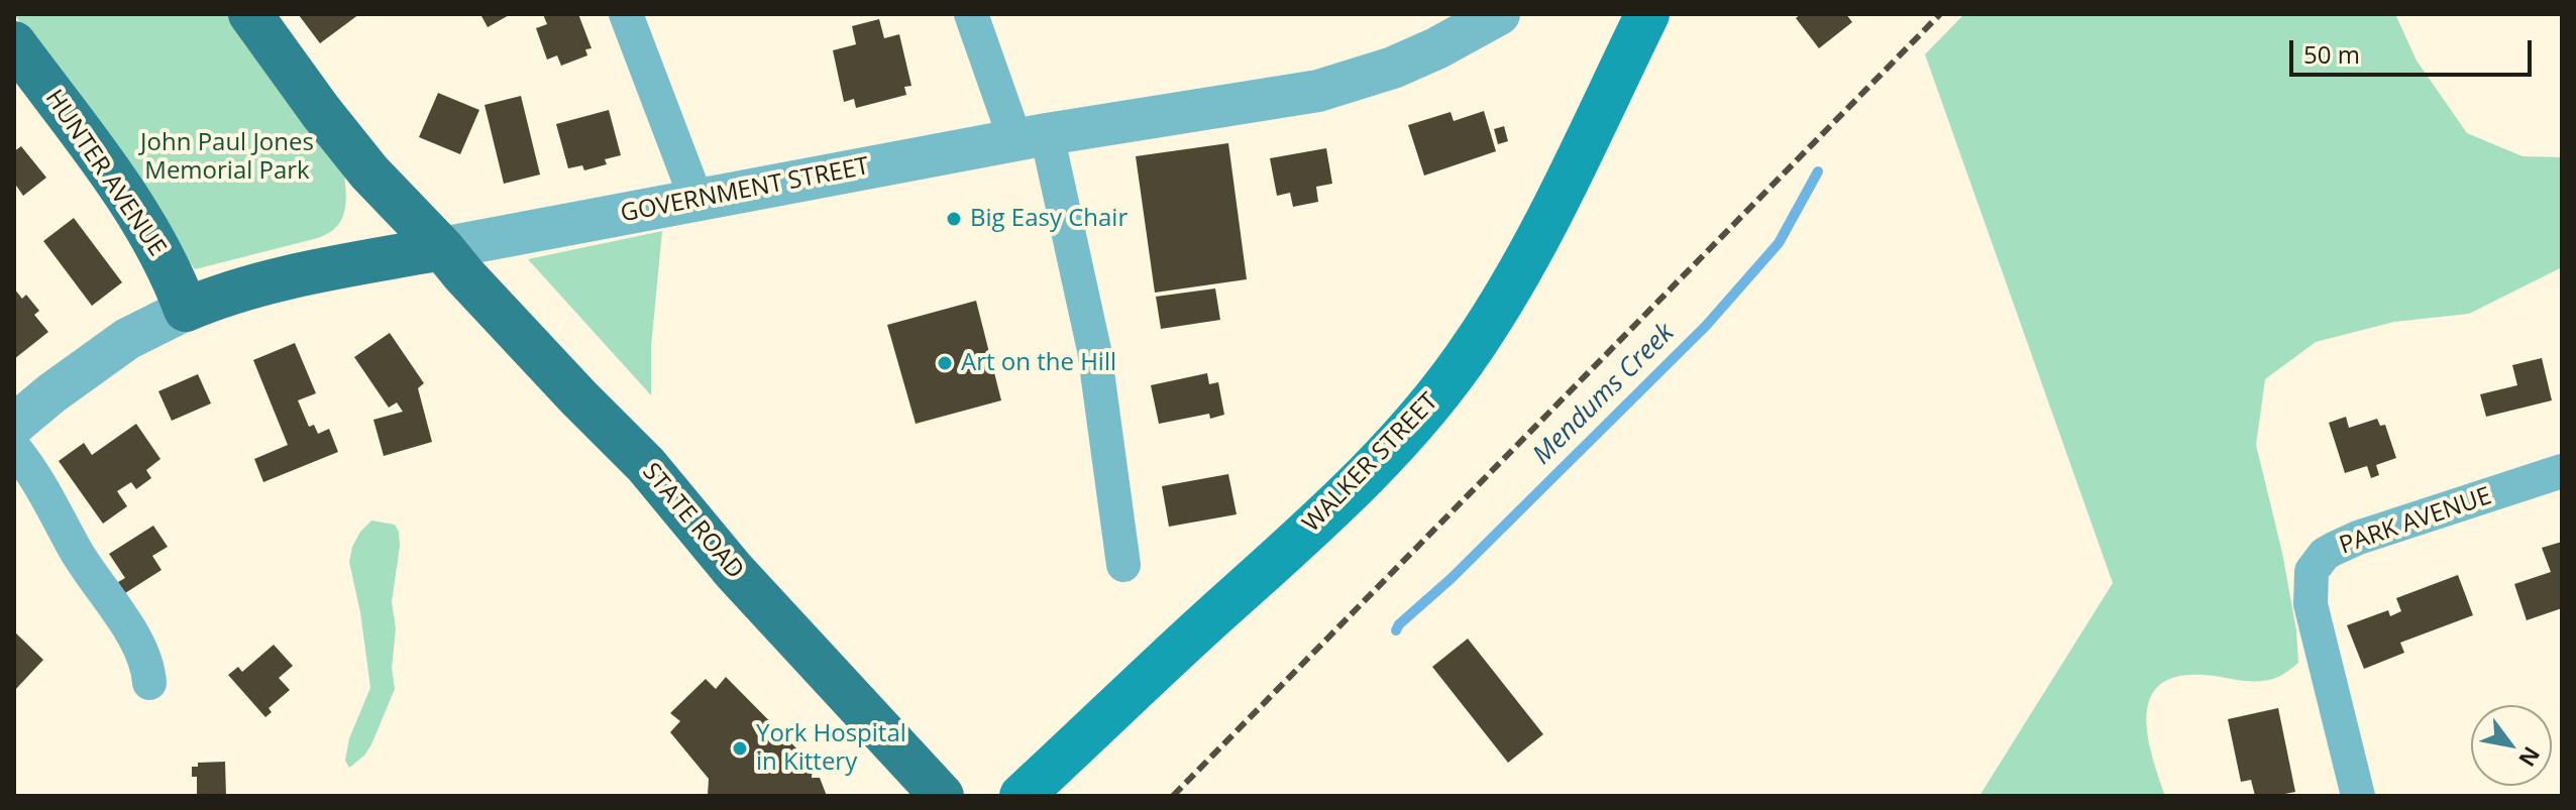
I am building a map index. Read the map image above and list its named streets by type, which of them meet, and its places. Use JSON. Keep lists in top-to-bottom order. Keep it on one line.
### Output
{"streets":{"main road":["HUNTER AVENUE","GOVERNMENT STREET","WALKER STREET","STATE ROAD"],"street":["PARK AVENUE"]},"crossings":[["HUNTER AVENUE","GOVERNMENT STREET"],["GOVERNMENT STREET","STATE ROAD"]],"water":["Mendums Creek"],"parks":["John Paul Jones Memorial Park"],"places":["Big Easy Chair","Art on the Hill","York Hospital in Kittery"],"scale_bar":"50 m","north":"bottom right"}
